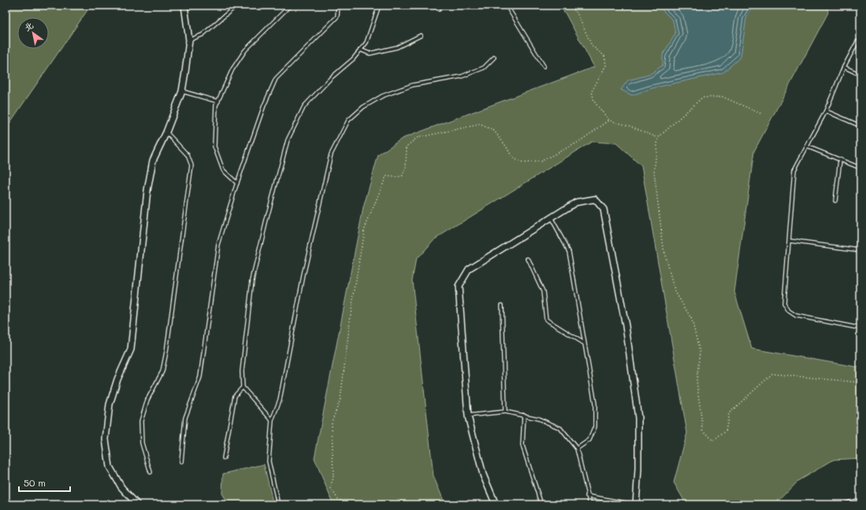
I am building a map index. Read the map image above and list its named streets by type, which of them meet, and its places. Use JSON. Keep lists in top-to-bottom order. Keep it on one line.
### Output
{"scale_bar":"50 m","north":"top left"}
